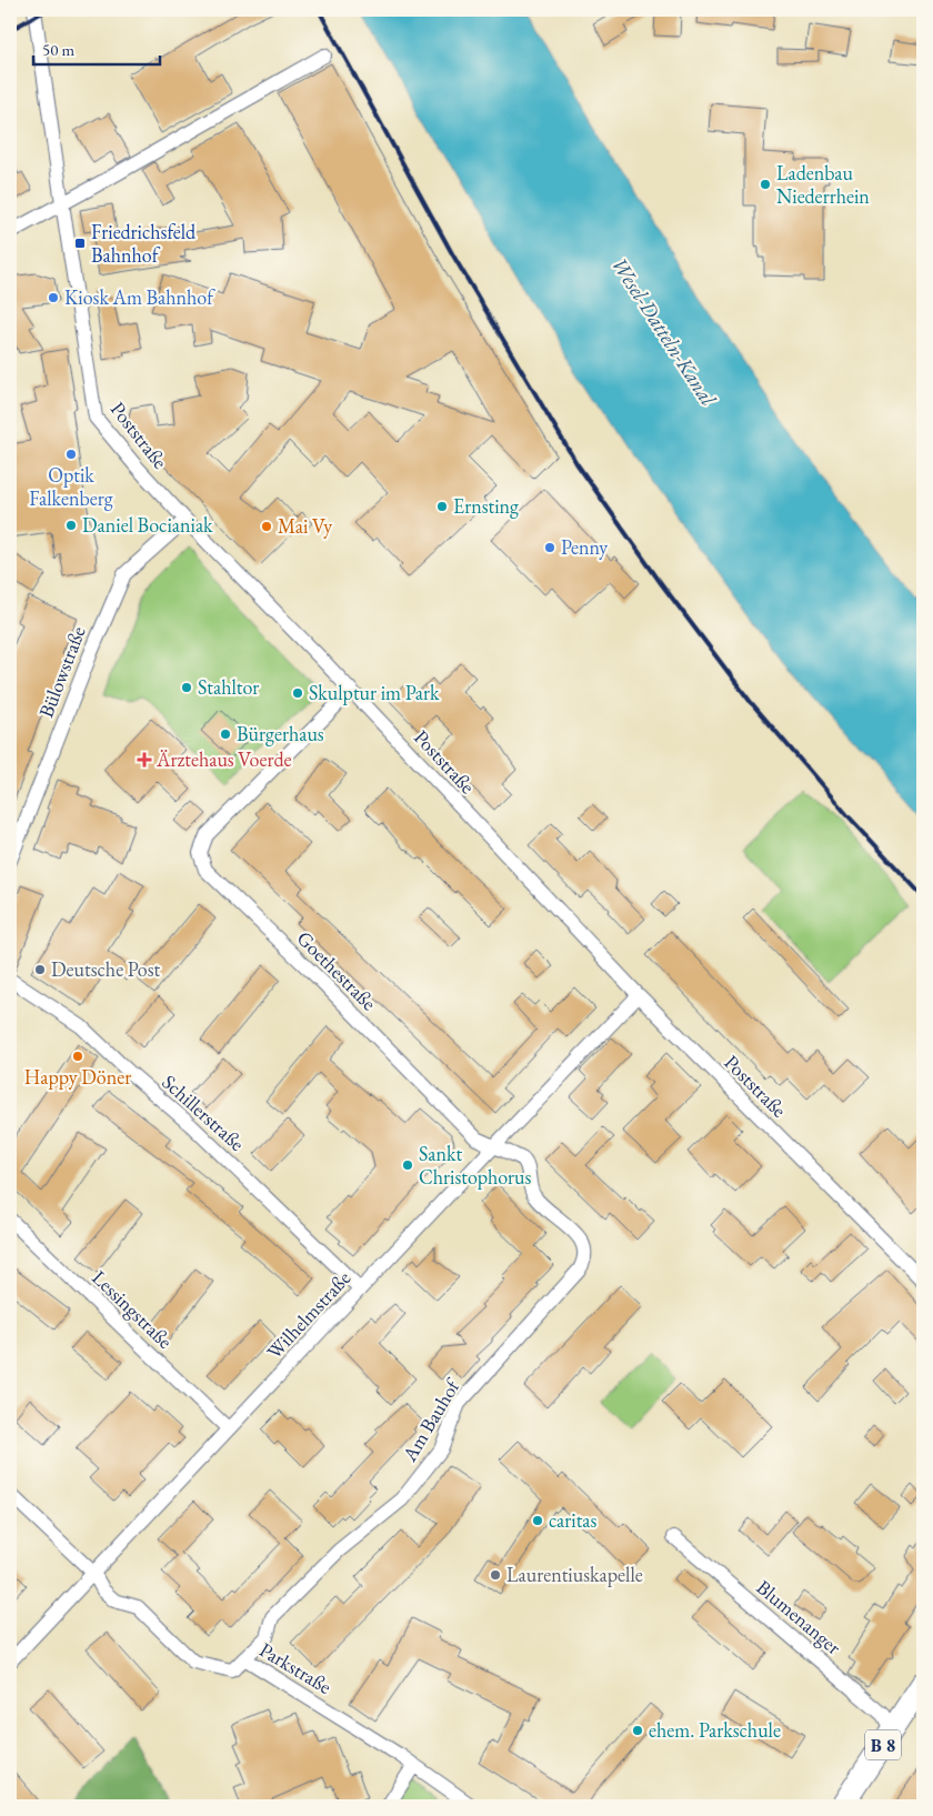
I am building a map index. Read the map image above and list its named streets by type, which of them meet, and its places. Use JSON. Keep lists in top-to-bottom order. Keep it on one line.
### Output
{"streets":{"main road":["B 8"],"street":["Poststraße","Bülowstraße","Goethestraße","Schillerstraße","Lessingstraße","Wilhelmstraße","Am Bauhof","Blumenanger","Parkstraße"]},"crossings":[["Poststraße","Bülowstraße"],["Poststraße","Goethestraße"],["Poststraße","Wilhelmstraße"],["Goethestraße","Wilhelmstraße"],["Goethestraße","Am Bauhof"],["Schillerstraße","Wilhelmstraße"],["Lessingstraße","Wilhelmstraße"],["Wilhelmstraße","Parkstraße"],["Am Bauhof","Parkstraße"],["Blumenanger","B 8"]],"water":["Wesel-Datteln-Kanal"],"places":{"other":["Ladenbau Niederrhein","Kiosk Am Bahnhof","Optik Falkenberg","Ernsting","Daniel Bocianiak","Mai Vy","Penny","Stahltor","Skulptur im Park","Bürgerhaus","Deutsche Post","Happy Döner","Sankt Christophorus","caritas","Laurentiuskapelle","ehem. Parkschule"],"transit":["Friedrichsfeld Bahnhof"],"health":["Ärztehaus Voerde"]},"scale_bar":"50 m"}
